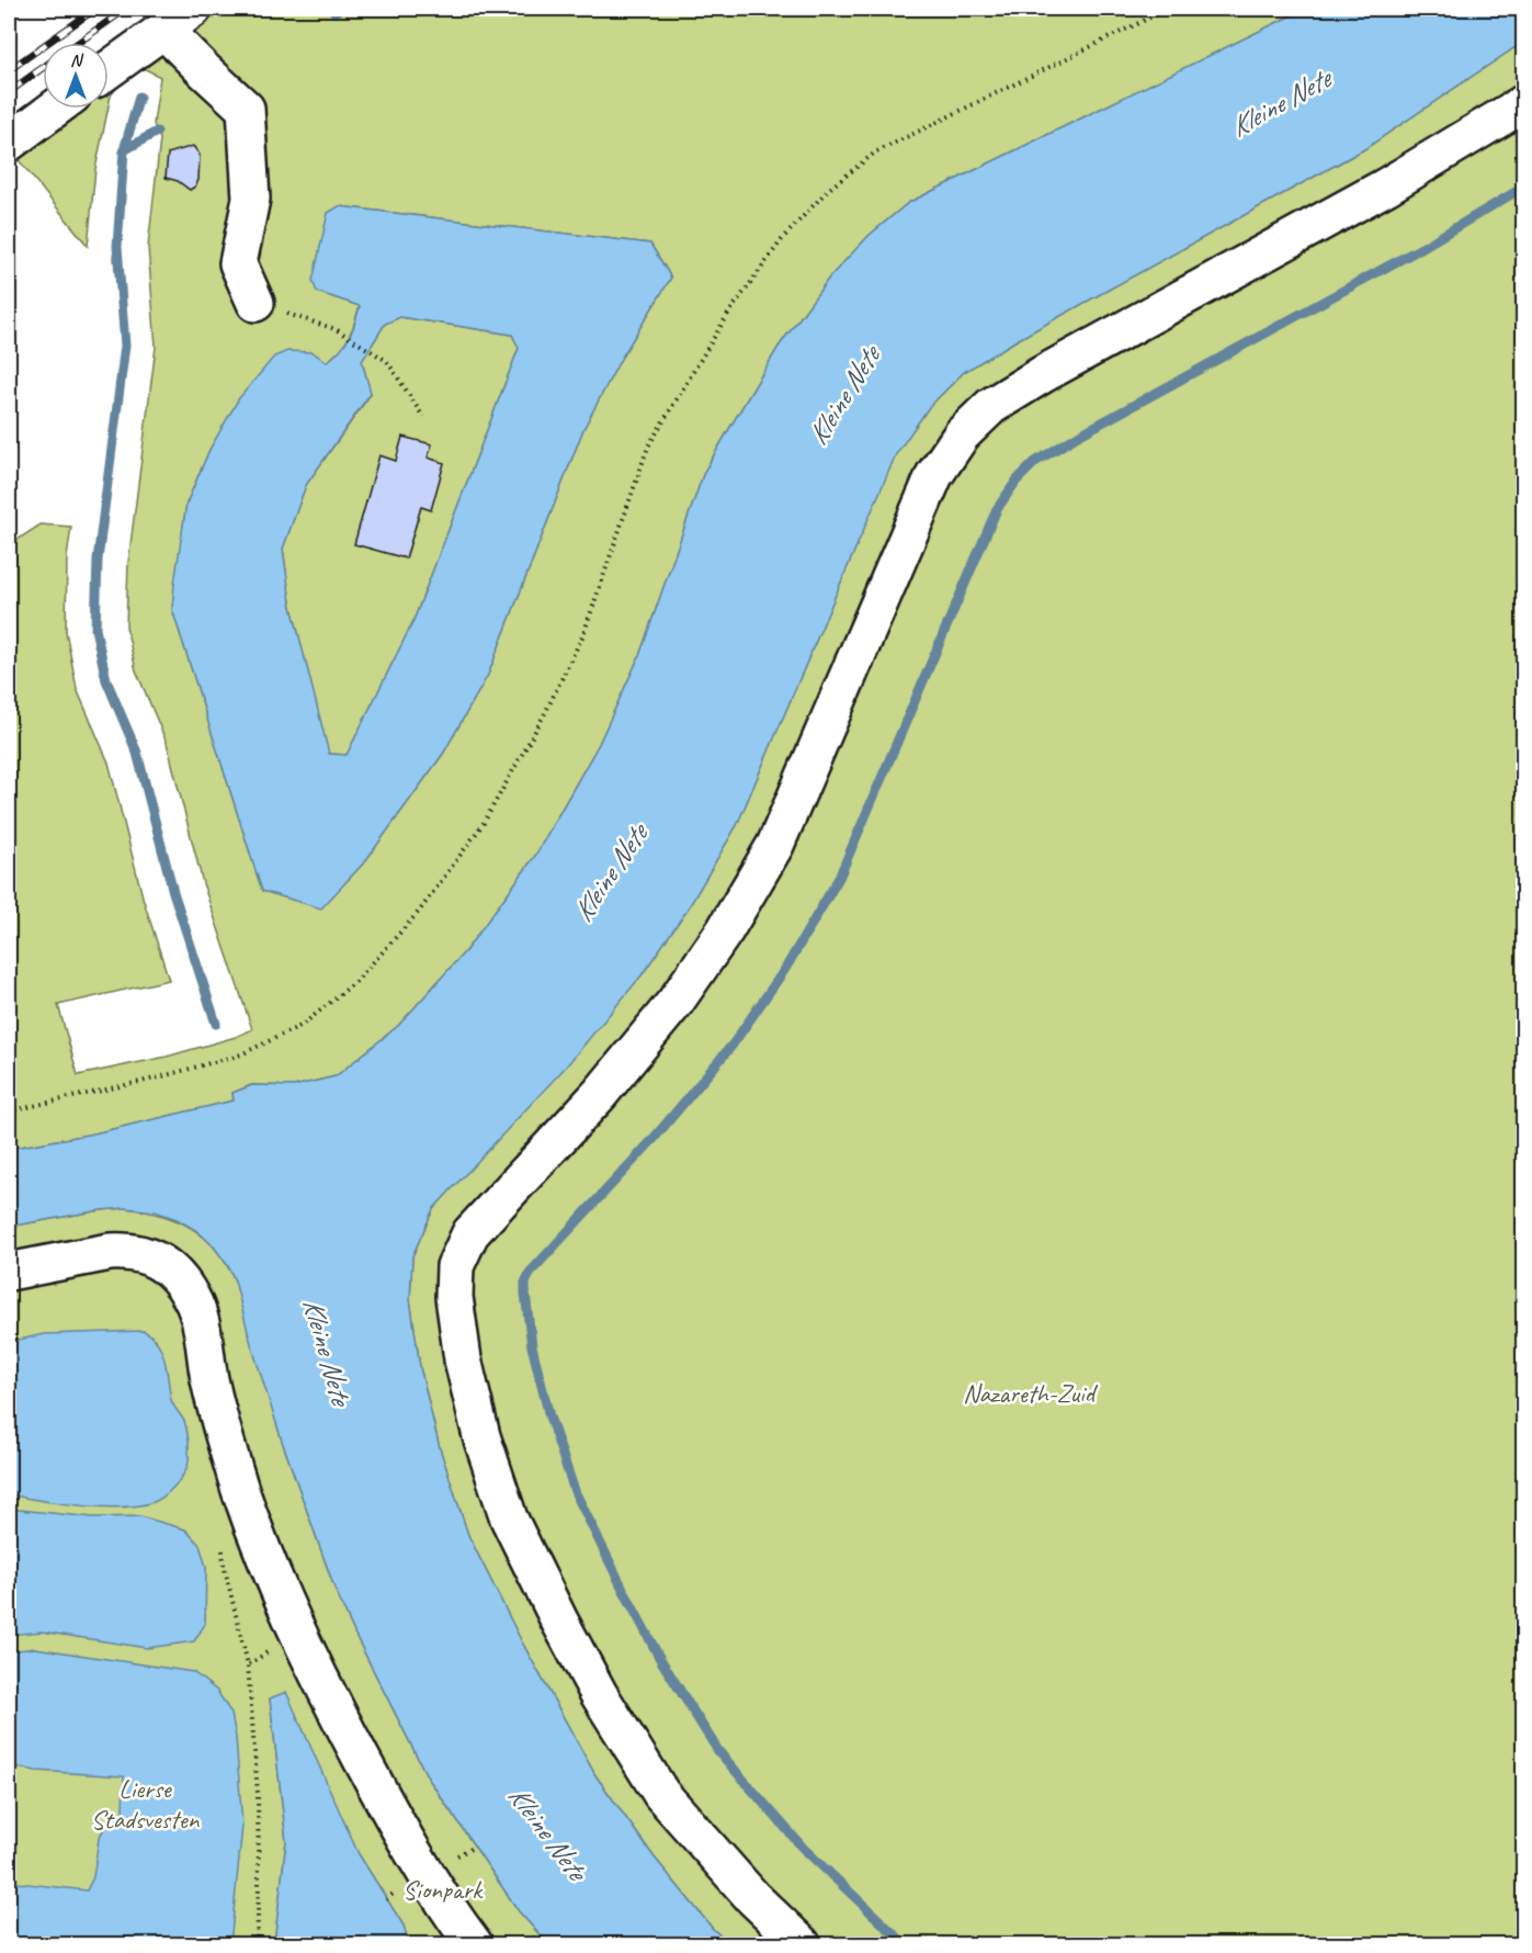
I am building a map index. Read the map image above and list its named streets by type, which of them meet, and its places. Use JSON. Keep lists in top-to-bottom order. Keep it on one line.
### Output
{"water":["Kleine Nete"],"parks":["Nazareth-Zuid","Lierse Stadsvesten","Sionpark"],"north":"top"}
